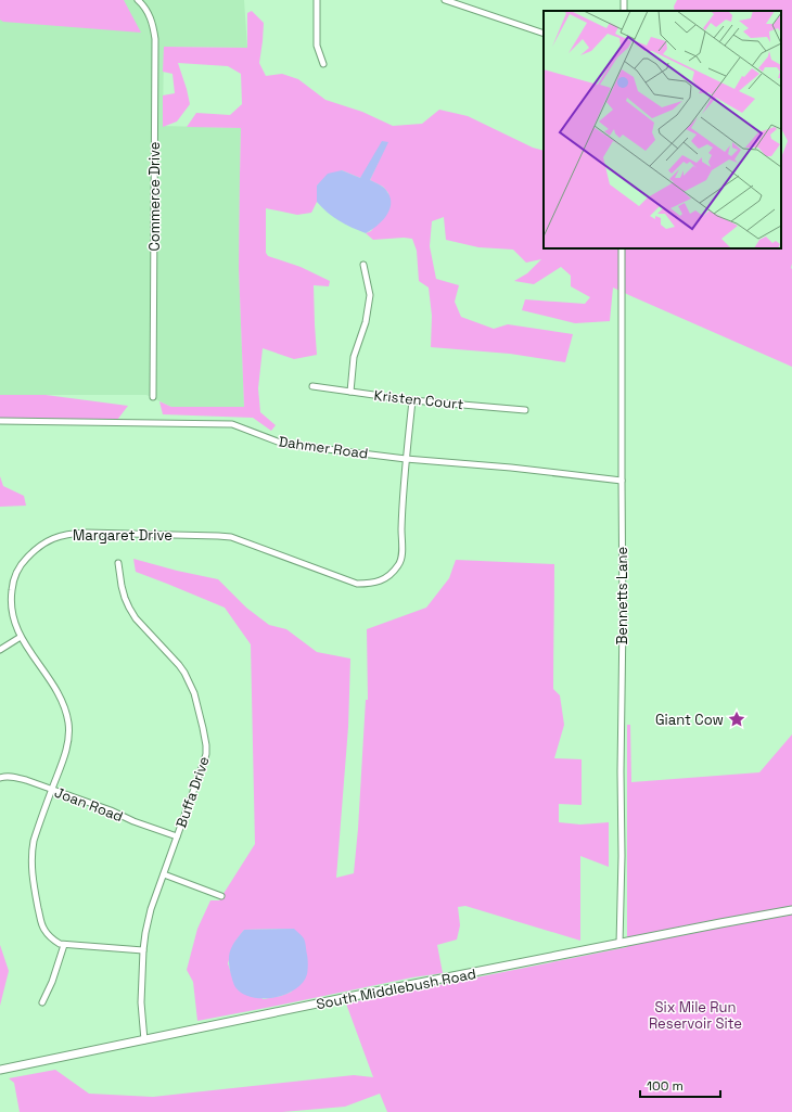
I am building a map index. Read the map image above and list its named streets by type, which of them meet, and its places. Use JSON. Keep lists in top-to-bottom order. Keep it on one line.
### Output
{"streets":{"street":["Commerce Drive","Kristen Court","Dahmer Road","Margaret Drive","Bennetts Lane","Buffa Drive","Joan Road","South Middlebush Road"]},"crossings":[["Kristen Court","Margaret Drive"],["Dahmer Road","Margaret Drive"],["Dahmer Road","Bennetts Lane"],["Margaret Drive","Joan Road"],["Bennetts Lane","South Middlebush Road"],["Buffa Drive","Joan Road"],["Buffa Drive","South Middlebush Road"]],"parks":["Six Mile Run Reservoir Site"],"places":{"place":["Giant Cow"]},"scale_bar":"100 m"}
